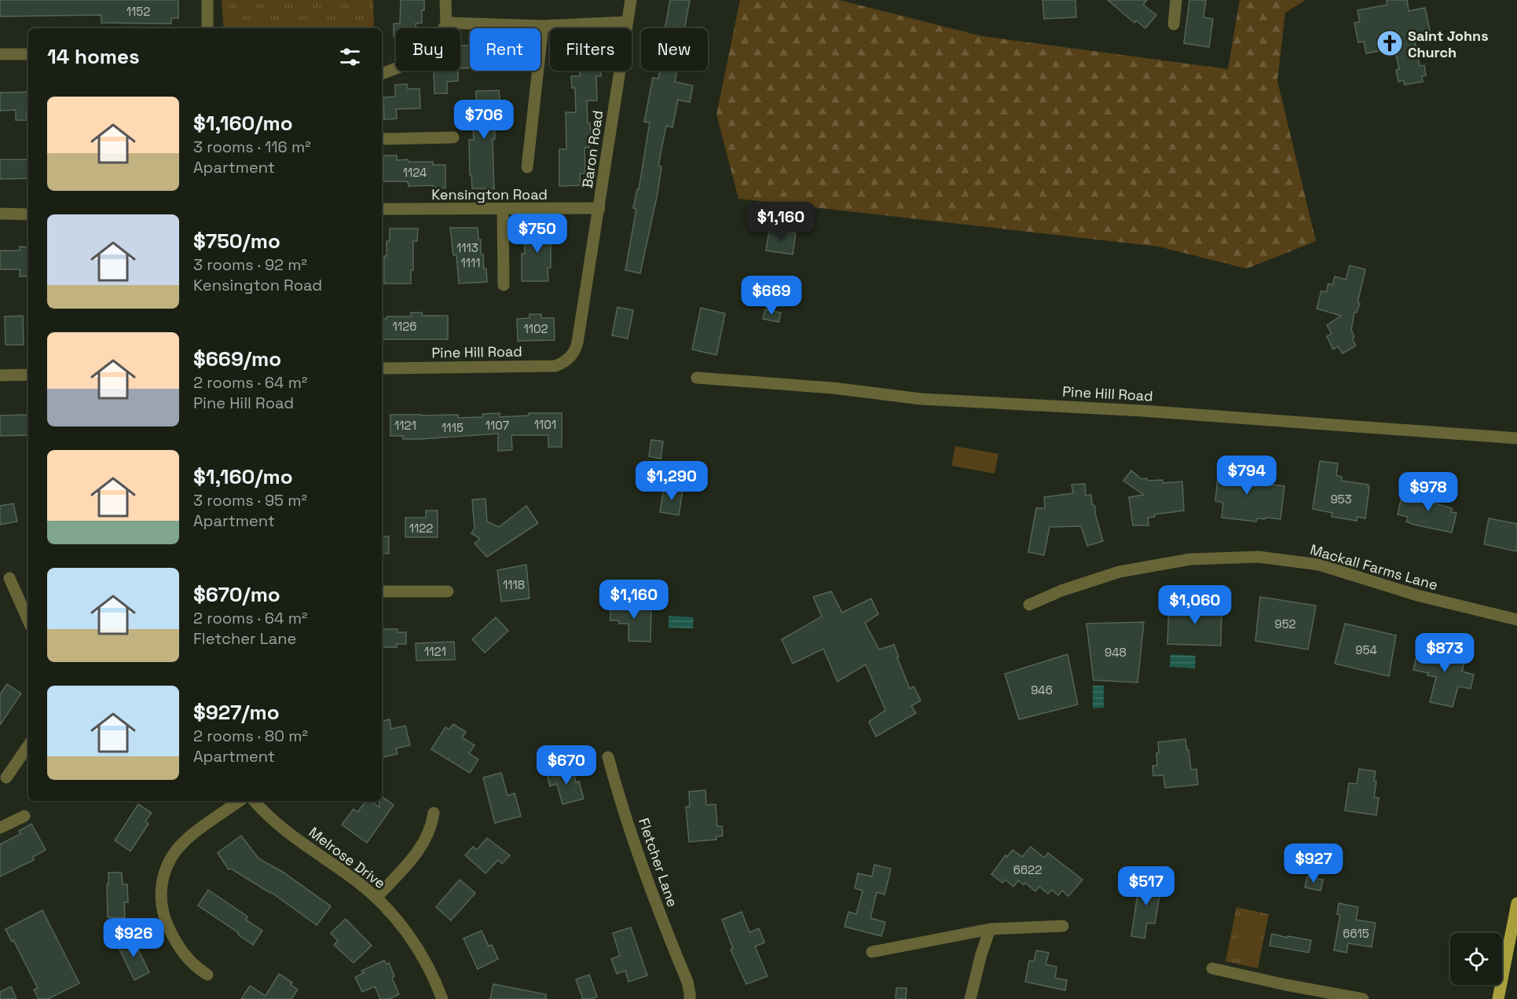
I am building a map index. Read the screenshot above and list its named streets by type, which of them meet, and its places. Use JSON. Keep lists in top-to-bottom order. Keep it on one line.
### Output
{"streets":{"street":["Baron Road","Kensington Road","Pine Hill Road","Mackall Farms Lane","Melrose Drive","Fletcher Lane"]},"crossings":[["Baron Road","Kensington Road"],["Baron Road","Pine Hill Road"]],"places":{"church":["Saint Johns Church"]},"house_numbers":["1152","1124","1113","1111","1126","1102","1101","1121","1107","1115","953","1122","1118","952","954","1121","948","946","6622","6615"],"page":{"chip":["Buy","Rent","Filters","New"],"heading":"14 homes","list":[{"name":"$1,160/mo","note":"3 rooms · 116 m² · Apartment"},{"name":"$750/mo","note":"3 rooms · 92 m² · Kensington Road"},{"name":"$669/mo","note":"2 rooms · 64 m² · Pine Hill Road"},{"name":"$1,160/mo","note":"3 rooms · 95 m² · Apartment"},{"name":"$670/mo","note":"2 rooms · 64 m² · Fletcher Lane"},{"name":"$927/mo","note":"2 rooms · 80 m² · Apartment"}],"price":["$706","$1,160","$750","$669","$794","$1,290","$978","$1,160","$1,060","$873","$670","$927","$517","$926"]}}
